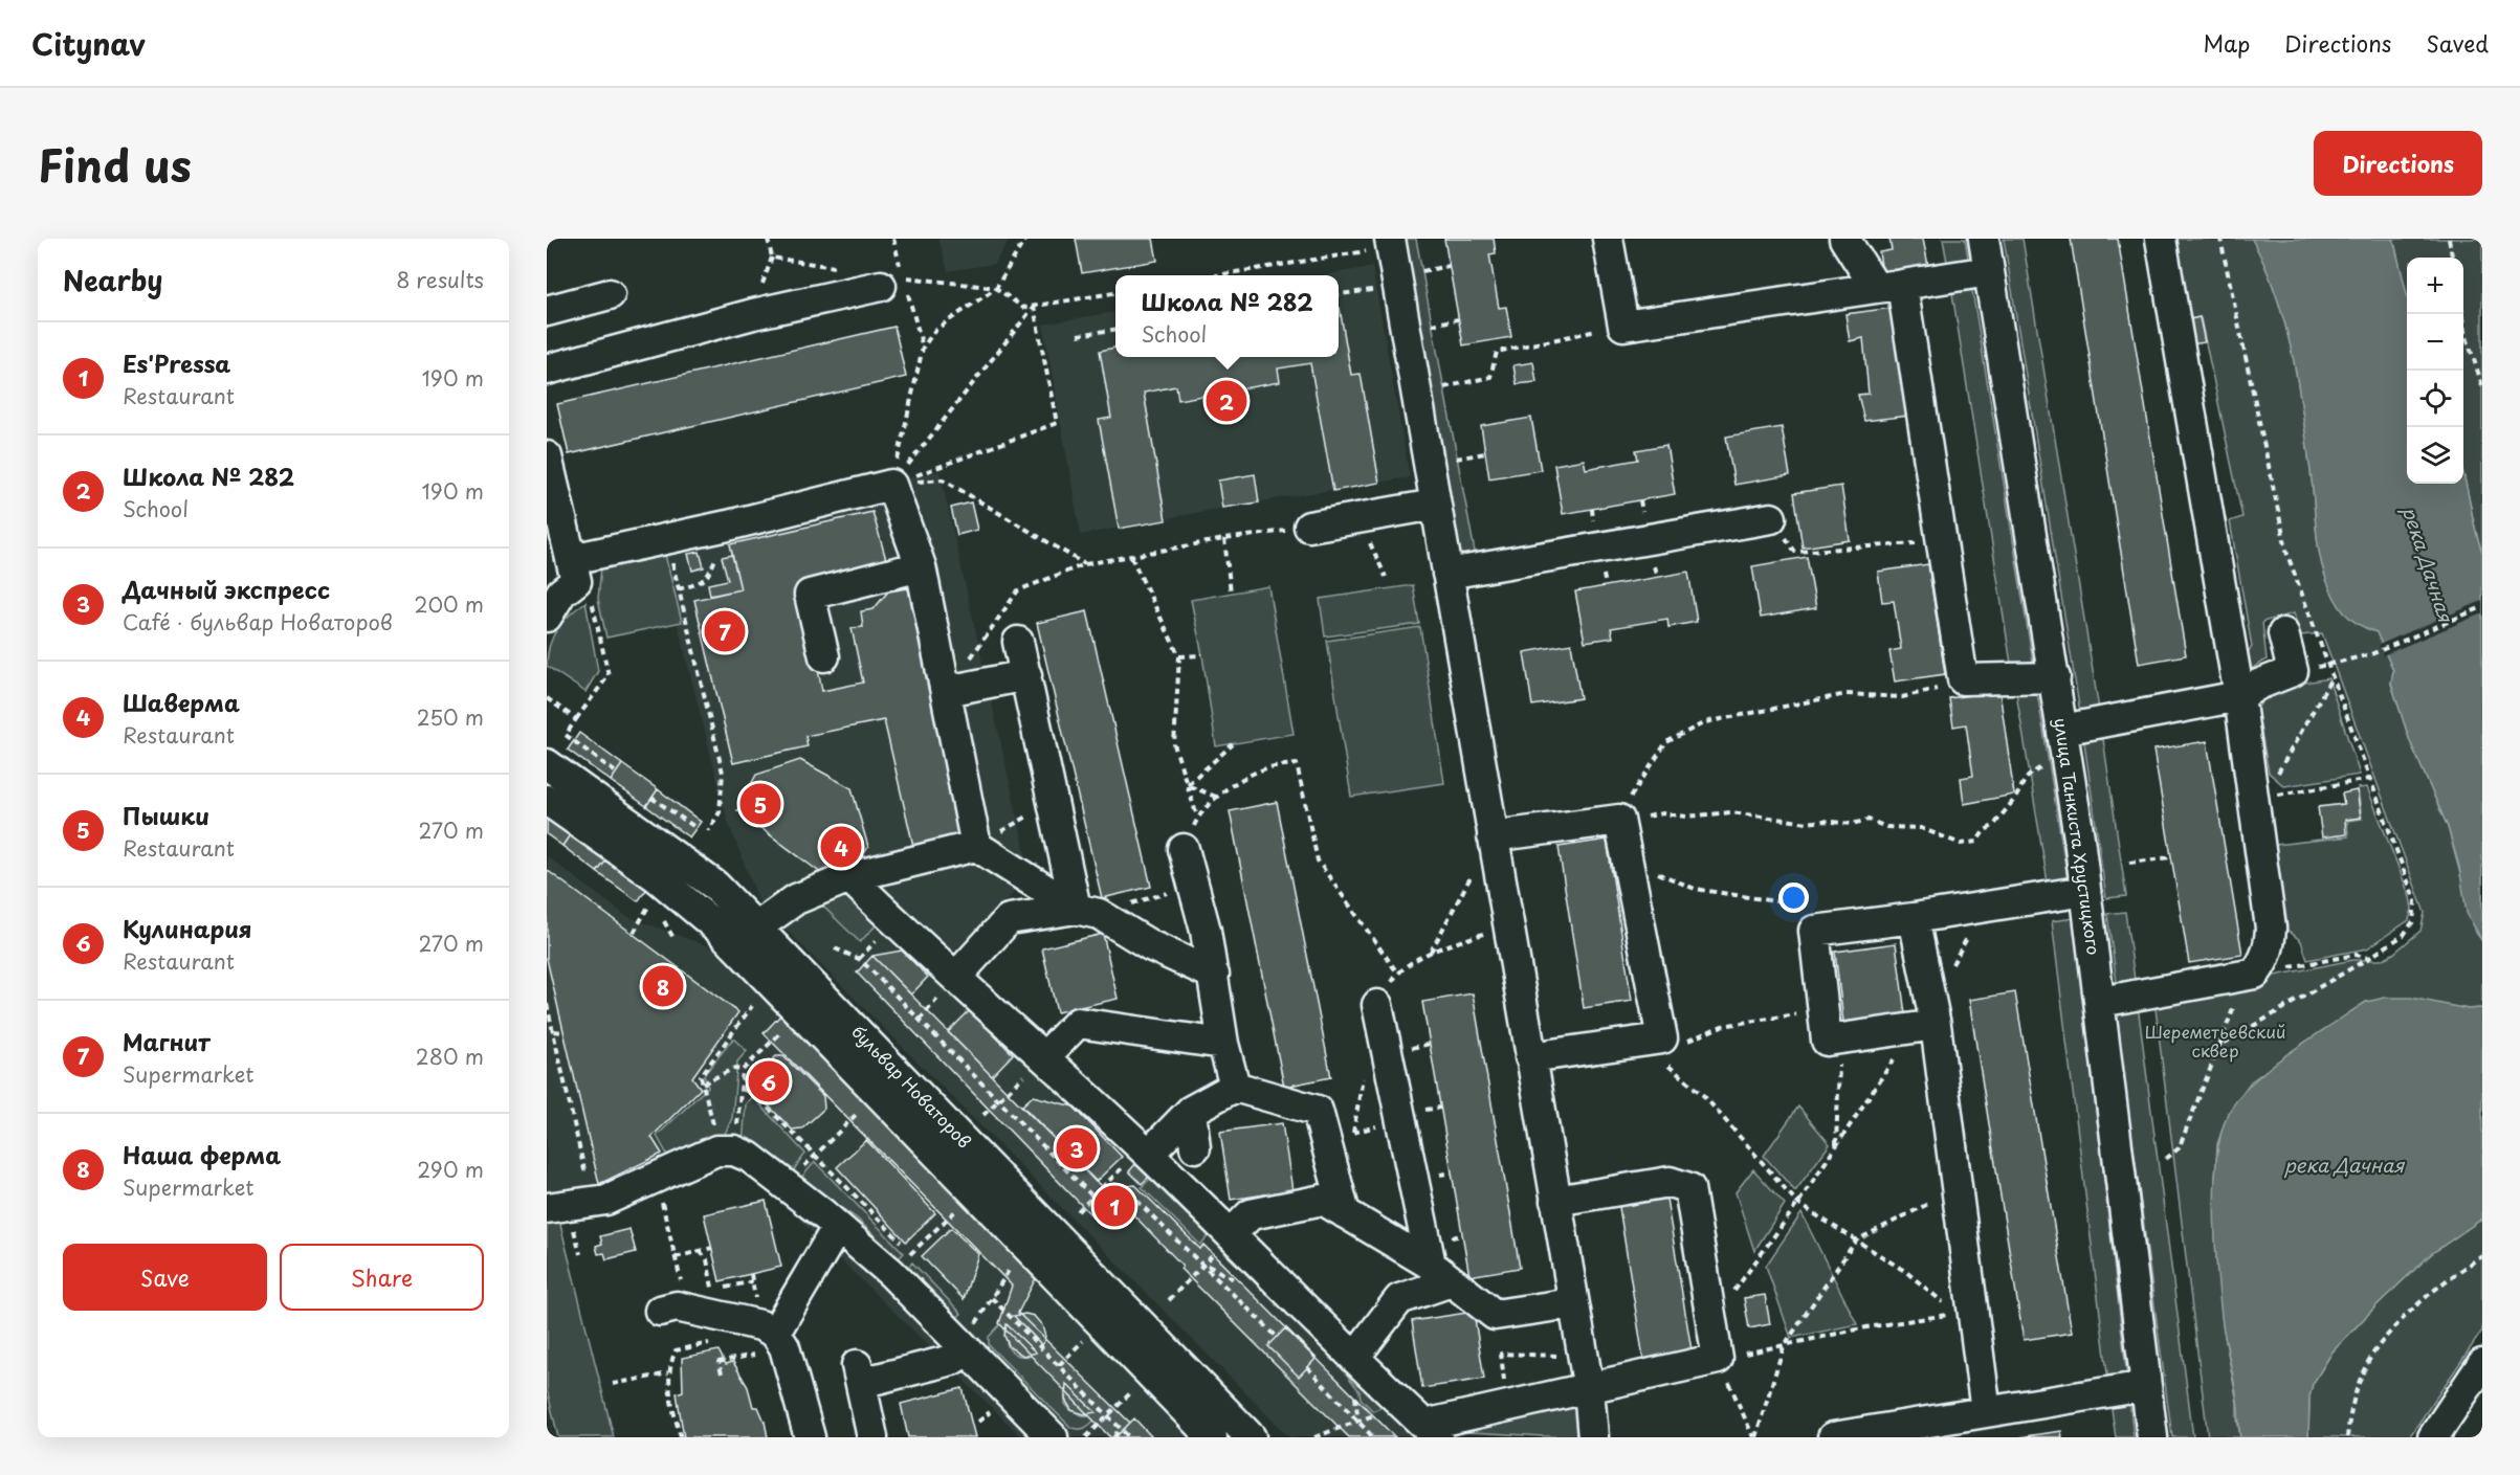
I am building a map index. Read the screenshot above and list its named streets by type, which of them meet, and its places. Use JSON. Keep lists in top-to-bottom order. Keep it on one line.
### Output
{"streets":{"street":["улица Танкиста Хрустицкого","бульвар Новаторов"]},"water":["река Дачная"],"parks":["Шереметьевский сквер"],"page":{"header":"Citynav","nav":["Map","Directions","Saved"],"title":"Find us","buttons":["Directions",["Save","Share"]],"heading":["Nearby","8 results"],"map_buttons":["+","−"],"popup":["Школа № 282","School"],"list":[{"mark":"1","name":"Es'Pressa","note":"Restaurant","value":"190 m"},{"mark":"2","name":"Школа № 282","note":"School","value":"190 m"},{"mark":"3","name":"Дачный экспресс","note":"Café · бульвар Новаторов","value":"200 m"},{"mark":"4","name":"Шаверма","note":"Restaurant","value":"250 m"},{"mark":"5","name":"Пышки","note":"Restaurant","value":"270 m"},{"mark":"6","name":"Кулинария","note":"Restaurant","value":"270 m"},{"mark":"7","name":"Магнит","note":"Supermarket","value":"280 m"},{"mark":"8","name":"Наша ферма","note":"Supermarket","value":"290 m"}],"pins":["2","7","5","4","8","6","3","1"]}}
